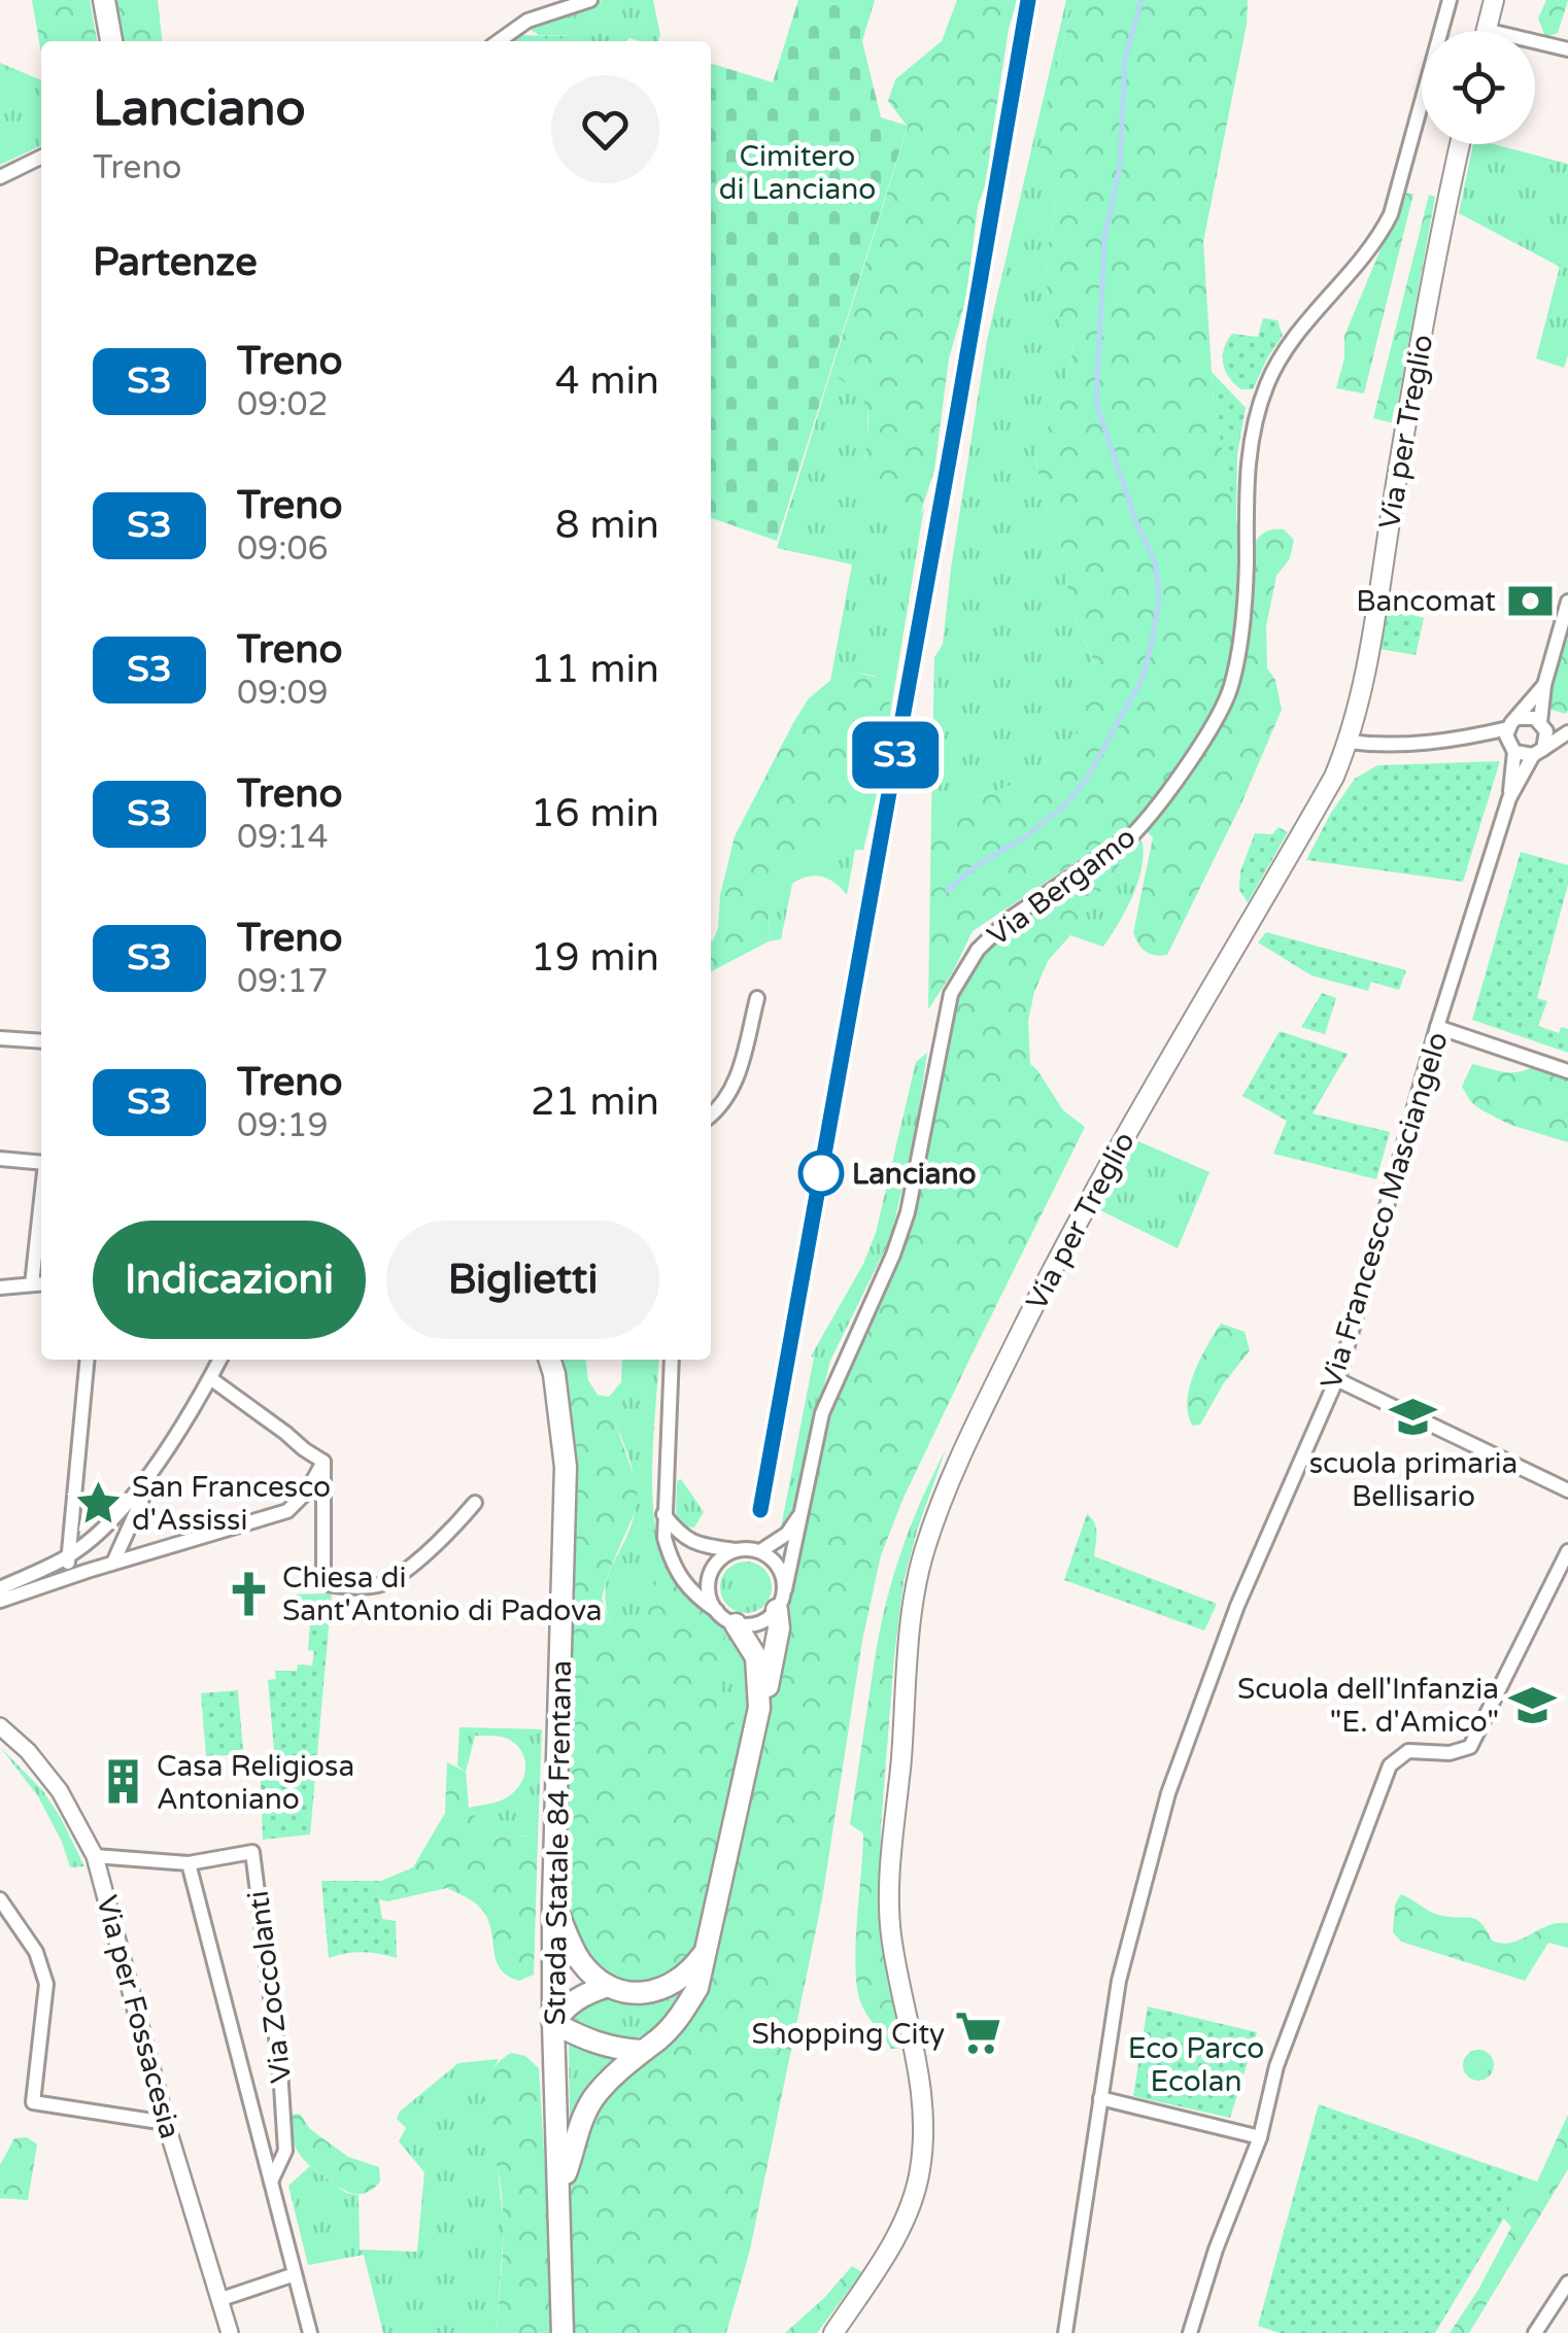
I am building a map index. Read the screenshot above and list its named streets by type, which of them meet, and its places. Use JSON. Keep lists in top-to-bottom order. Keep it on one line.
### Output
{"streets":{"main road":["Via per Treglio","Strada Statale 84 Frentana"],"street":["Via Bergamo","Via Francesco Masciangelo","Via Zoccolanti","Via per Fossacesia"]},"parks":["Cimitero di Lanciano","Eco Parco Ecolan"],"places":{"bank":["Bancomat"],"other":["Lanciano"],"school or university":["scuola primaria Bellisario","Scuola dell'Infanzia \"E. d'Amico\""],"place":["San Francesco d'Assissi"],"church":["Chiesa di Sant'Antonio di Padova"],"building":["Casa Religiosa Antoniano"],"supermarket":["Shopping City"]},"page":{"on_map":"S3","heading":[["Lanciano","Treno"],"Partenze"],"list":[{"mark":"S3","name":"Treno","note":"09:02","value":"4 min"},{"mark":"S3","name":"Treno","note":"09:06","value":"8 min"},{"mark":"S3","name":"Treno","note":"09:09","value":"11 min"},{"mark":"S3","name":"Treno","note":"09:14","value":"16 min"},{"mark":"S3","name":"Treno","note":"09:17","value":"19 min"},{"mark":"S3","name":"Treno","note":"09:19","value":"21 min"}],"buttons":["Indicazioni","Biglietti"]}}
